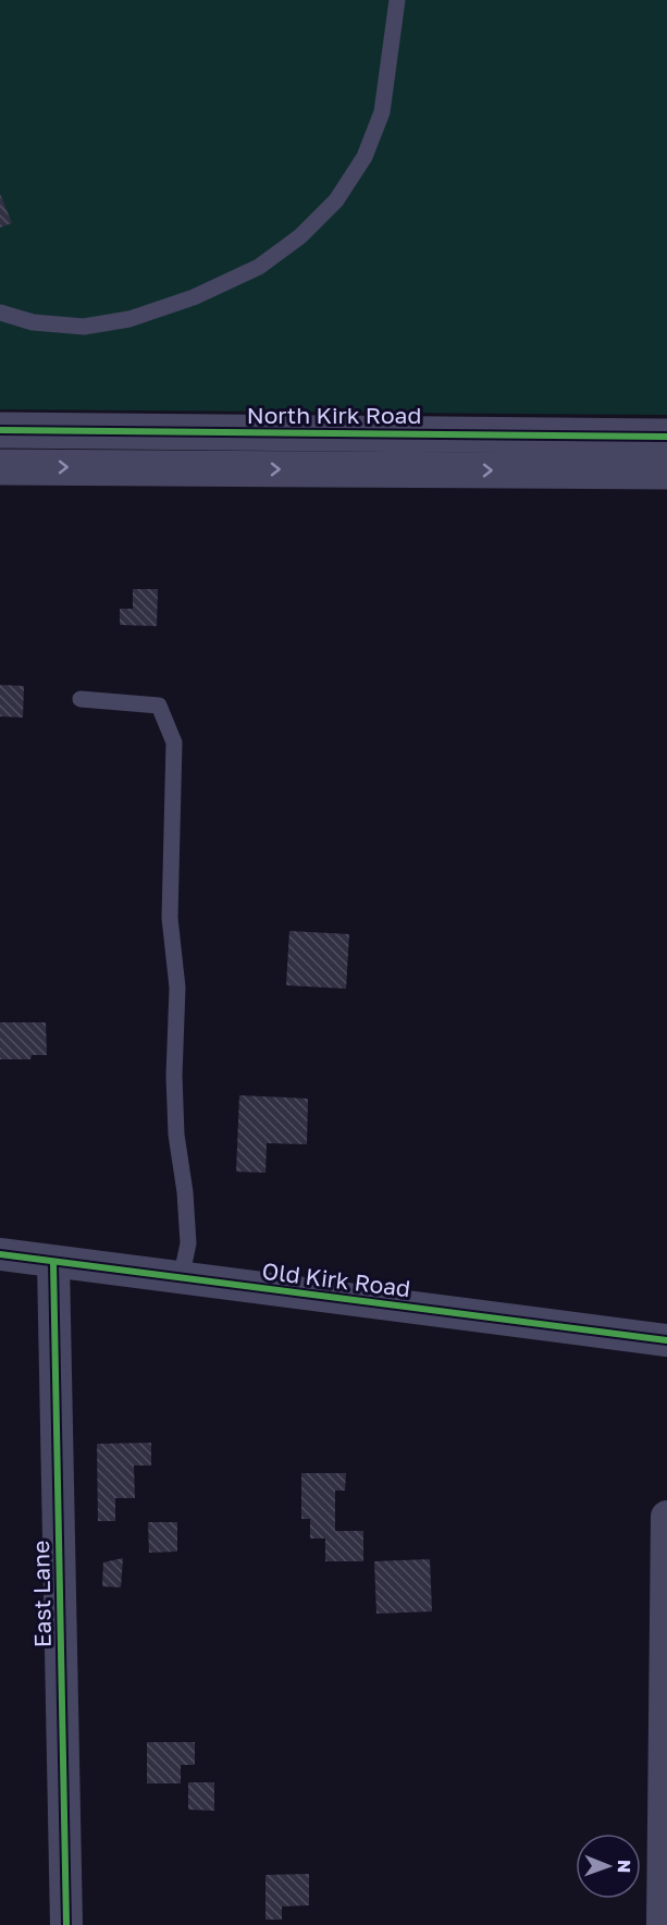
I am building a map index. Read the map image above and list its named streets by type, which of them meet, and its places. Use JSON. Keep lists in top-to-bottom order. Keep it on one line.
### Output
{"streets":{"street":["North Kirk Road","Old Kirk Road","East Lane"]},"crossings":[["Old Kirk Road","East Lane"]],"north":"right"}
